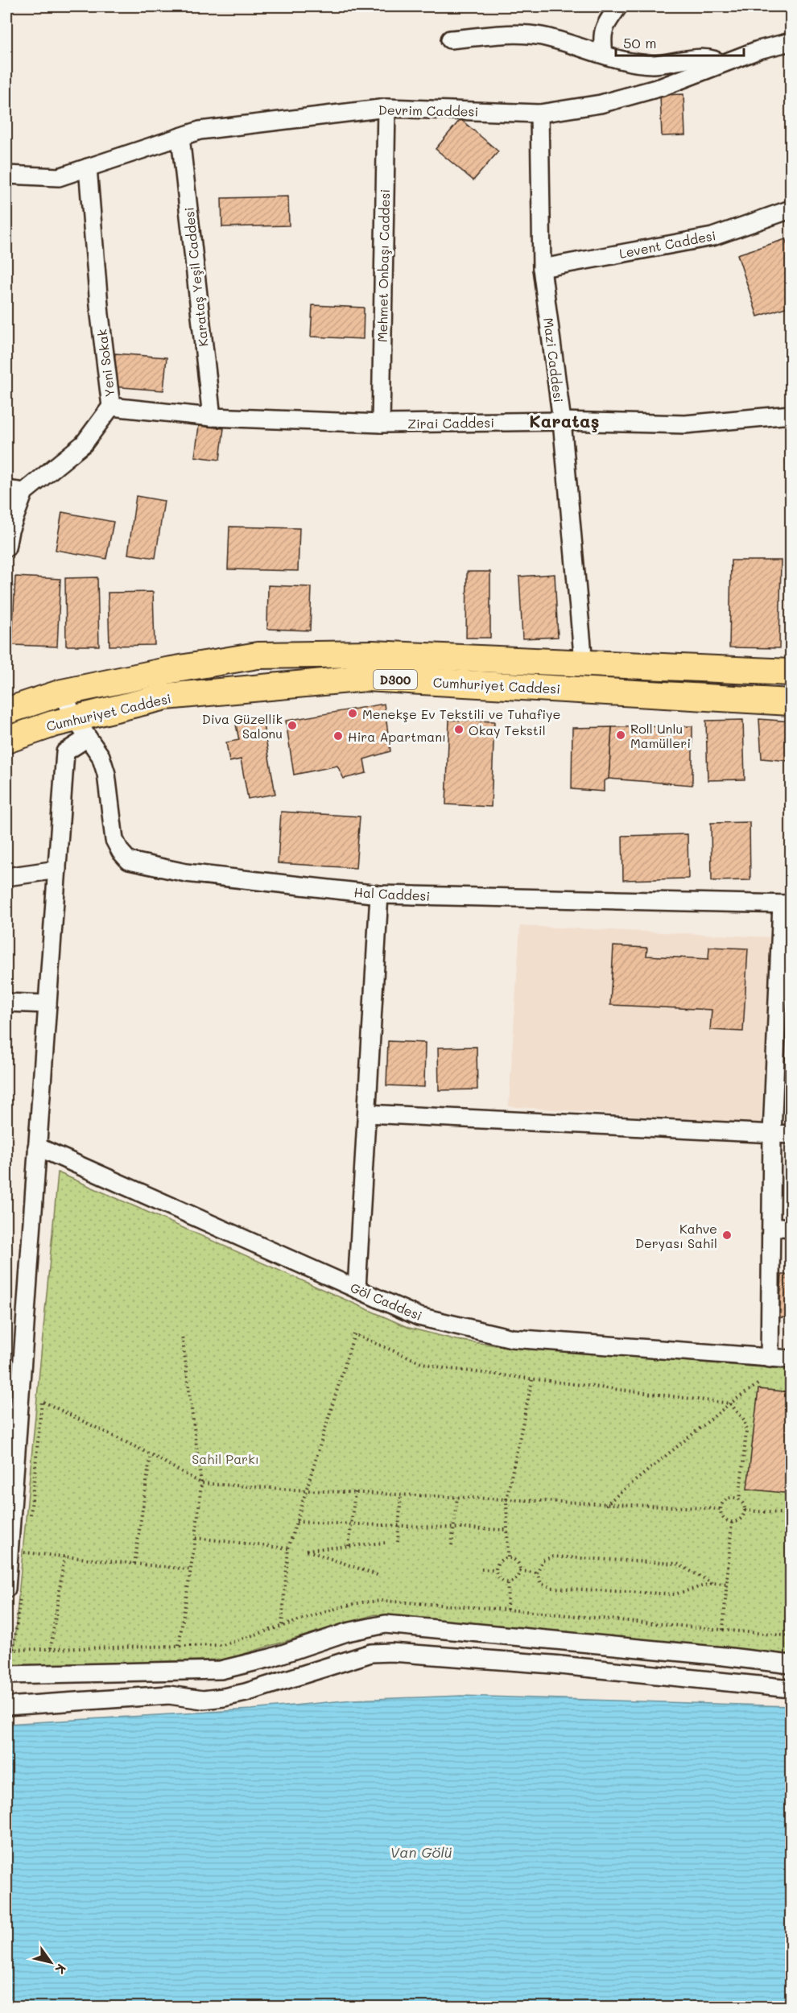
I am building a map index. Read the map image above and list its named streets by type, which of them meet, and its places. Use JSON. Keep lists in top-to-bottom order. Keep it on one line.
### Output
{"streets":{"highway":["D300","Cumhuriyet Caddesi"],"street":["Devrim Caddesi","Levent Caddesi","Mehmet Onbaşı Caddesi","Karataş Yeşil Caddesi","Mazi Caddesi","Yeni Sokak","Zirai Caddesi","Hal Caddesi","Göl Caddesi"]},"crossings":[["Devrim Caddesi","Mehmet Onbaşı Caddesi"],["Devrim Caddesi","Karataş Yeşil Caddesi"],["Devrim Caddesi","Mazi Caddesi"],["Devrim Caddesi","Yeni Sokak"],["Levent Caddesi","Mazi Caddesi"],["Mehmet Onbaşı Caddesi","Zirai Caddesi"],["Karataş Yeşil Caddesi","Zirai Caddesi"],["Mazi Caddesi","Zirai Caddesi"],["Mazi Caddesi","Cumhuriyet Caddesi"],["Yeni Sokak","Zirai Caddesi"],["Cumhuriyet Caddesi","Hal Caddesi"]],"districts":["Karataş"],"water":["Van Gölü"],"parks":["Sahil Parkı"],"places":["Menekşe Ev Tekstili ve Tuhafiye","Diva Güzellik Salonu","Okay Tekstil","Roll Unlu Mamülleri","Hira Apartmanı","Kahve Deryası Sahil"],"scale_bar":"50 m","north":"bottom right"}
